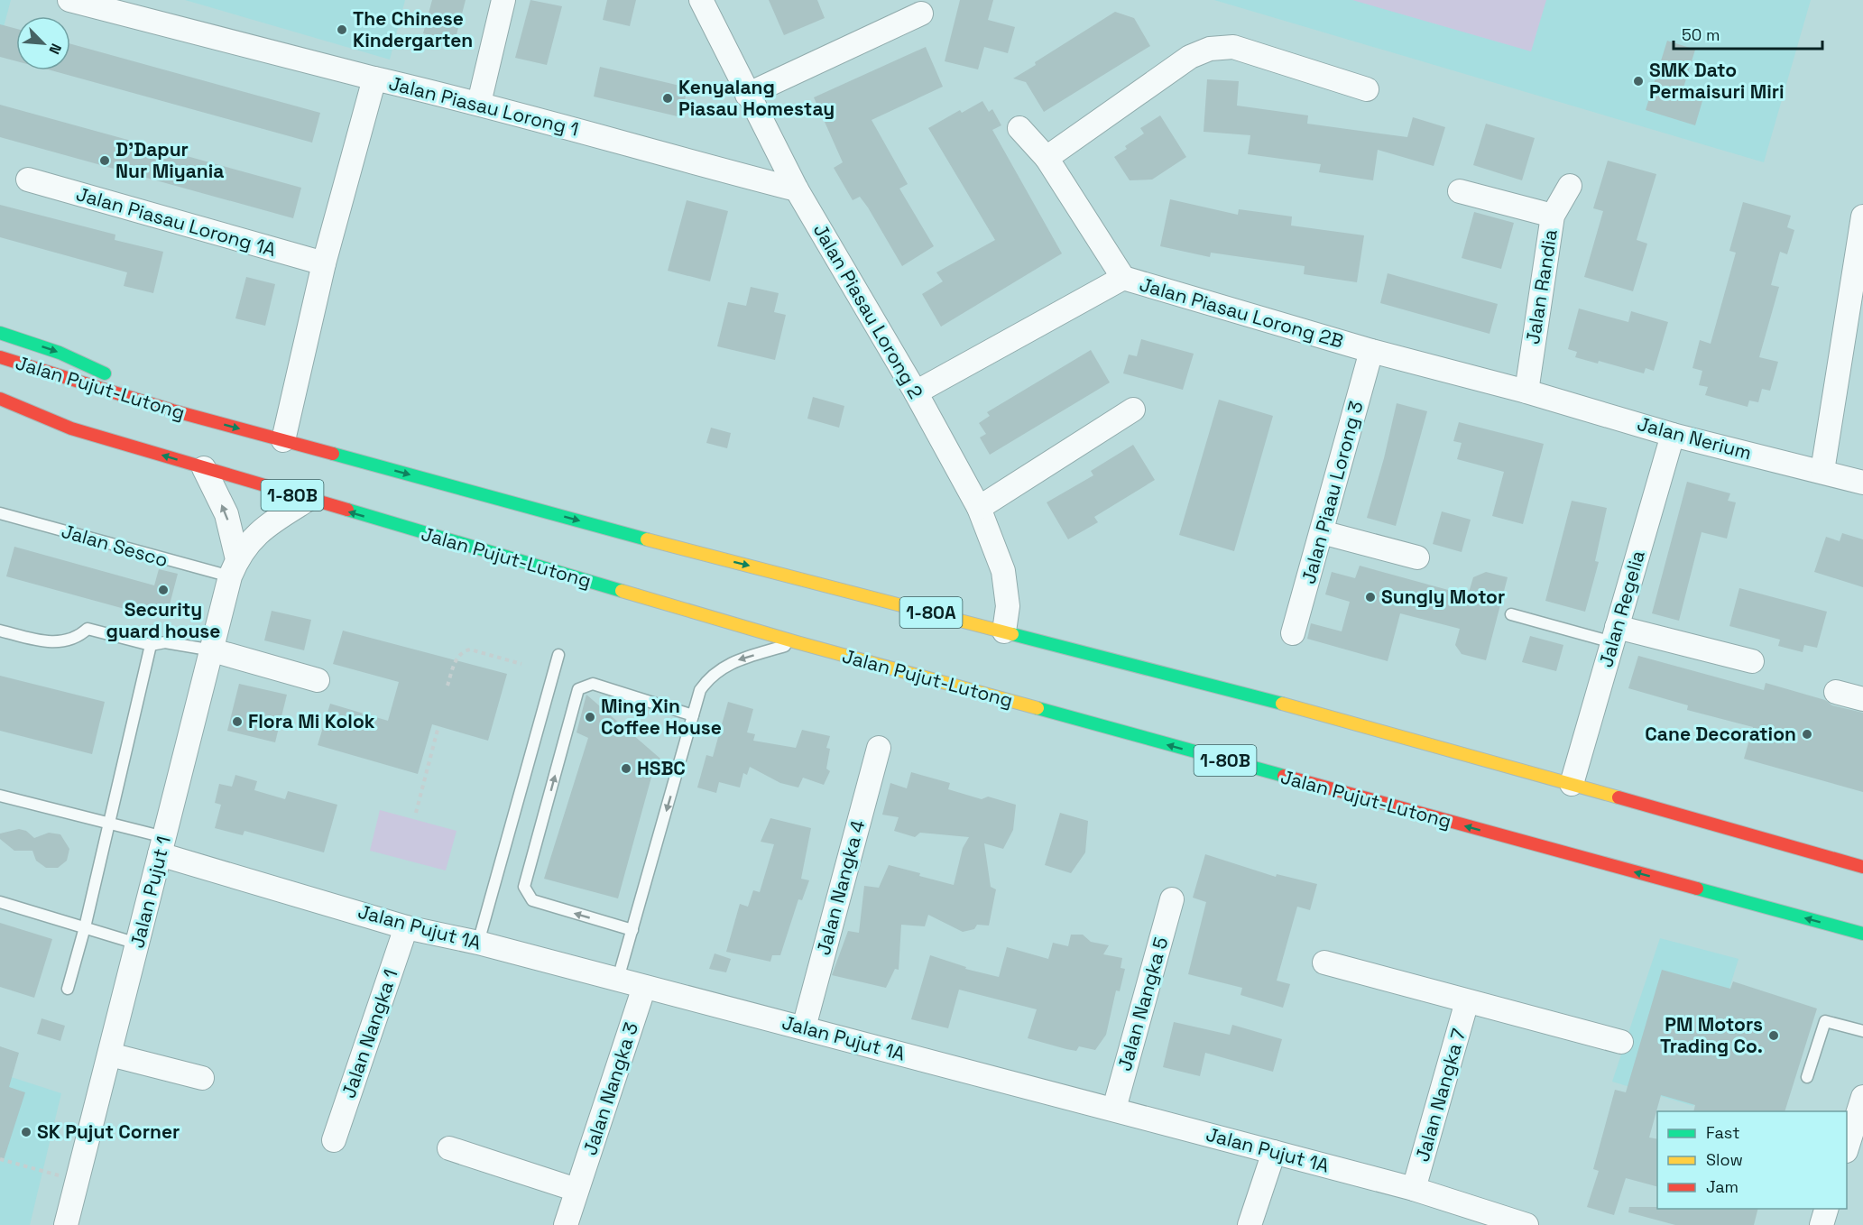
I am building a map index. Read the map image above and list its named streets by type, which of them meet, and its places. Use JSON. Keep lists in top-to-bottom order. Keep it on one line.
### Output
{"streets":{"highway":["Jalan Pujut-Lutong","1-80B","1-80A"],"street":["Jalan Piasau Lorong 1","Jalan Piasau Lorong 1A","Jalan Randia","Jalan Piasau Lorong 2","Jalan Piasau Lorong 2B","Jalan Nerium","Jalan Piaau Lorong 3","Jalan Regelia","Jalan Nangka 4","Jalan Pujut 1","Jalan Pujut 1A","Jalan Nangka 5","Jalan Nangka 1","Jalan Nangka 3","Jalan Nangka 7"],"lane":["Jalan Sesco"]},"crossings":[["Jalan Piasau Lorong 1","Jalan Piasau Lorong 1A"],["Jalan Piasau Lorong 1","Jalan Piasau Lorong 2"],["Jalan Piasau Lorong 1","Jalan Pujut-Lutong"],["Jalan Randia","Jalan Piasau Lorong 2B"],["Jalan Randia","Jalan Nerium"],["Jalan Piasau Lorong 2","Jalan Piasau Lorong 2B"],["Jalan Piasau Lorong 2","Jalan Pujut-Lutong"],["Jalan Piasau Lorong 2B","Jalan Nerium"],["Jalan Piasau Lorong 2B","Jalan Piaau Lorong 3"],["Jalan Pujut-Lutong","Jalan Regelia"],["Jalan Pujut-Lutong","Jalan Pujut 1"],["Jalan Nerium","Jalan Regelia"],["Jalan Sesco","Jalan Pujut 1"],["Jalan Nangka 4","Jalan Pujut 1A"],["Jalan Pujut 1","Jalan Pujut 1A"],["Jalan Pujut 1A","Jalan Nangka 5"],["Jalan Pujut 1A","Jalan Nangka 1"],["Jalan Pujut 1A","Jalan Nangka 3"],["Jalan Pujut 1A","Jalan Nangka 7"]],"places":["The Chinese Kindergarten","SMK Dato Permaisuri Miri","Kenyalang Piasau Homestay","D'Dapur Nur Miyania","Security guard house","Sungly Motor","Ming Xin Coffee House","Flora Mi Kolok","Cane Decoration","HSBC","PM Motors Trading Co.","SK Pujut Corner"],"legend":["Fast","Slow","Jam"],"scale_bar":"50 m","north":"bottom right"}
